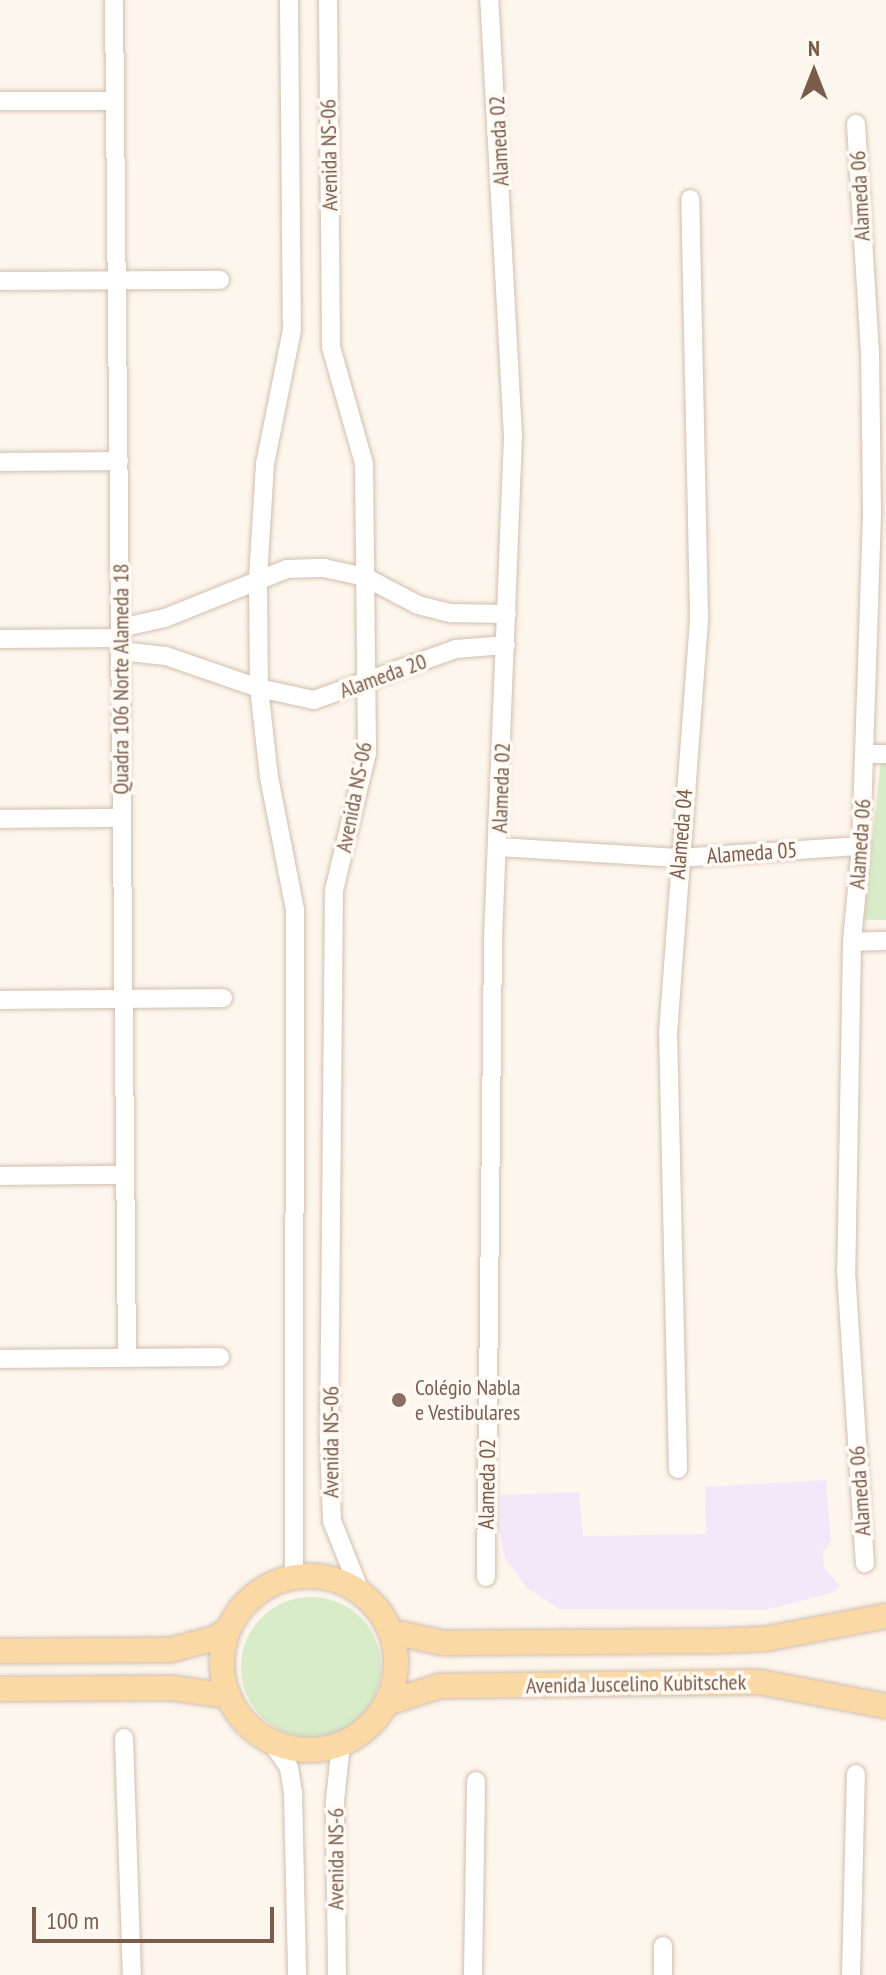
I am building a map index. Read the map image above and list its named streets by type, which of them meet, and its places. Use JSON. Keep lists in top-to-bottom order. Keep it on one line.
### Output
{"streets":{"main road":["Avenida Juscelino Kubitschek"],"street":["Alameda 02","Avenida NS-06","Alameda 06","Alameda 20","Quadra 106 Norte Alameda 18","Alameda 04","Alameda 05","Avenida NS-6"]},"crossings":[["Alameda 02","Alameda 20"],["Alameda 02","Alameda 05"],["Avenida NS-06","Alameda 20"],["Avenida NS-06","Avenida Juscelino Kubitschek"],["Avenida NS-06","Avenida NS-6"],["Alameda 06","Alameda 05"],["Alameda 20","Quadra 106 Norte Alameda 18"],["Alameda 04","Alameda 05"],["Avenida Juscelino Kubitschek","Avenida NS-6"]],"places":["Colégio Nabla e Vestibulares"],"scale_bar":"100 m","north":"top"}
